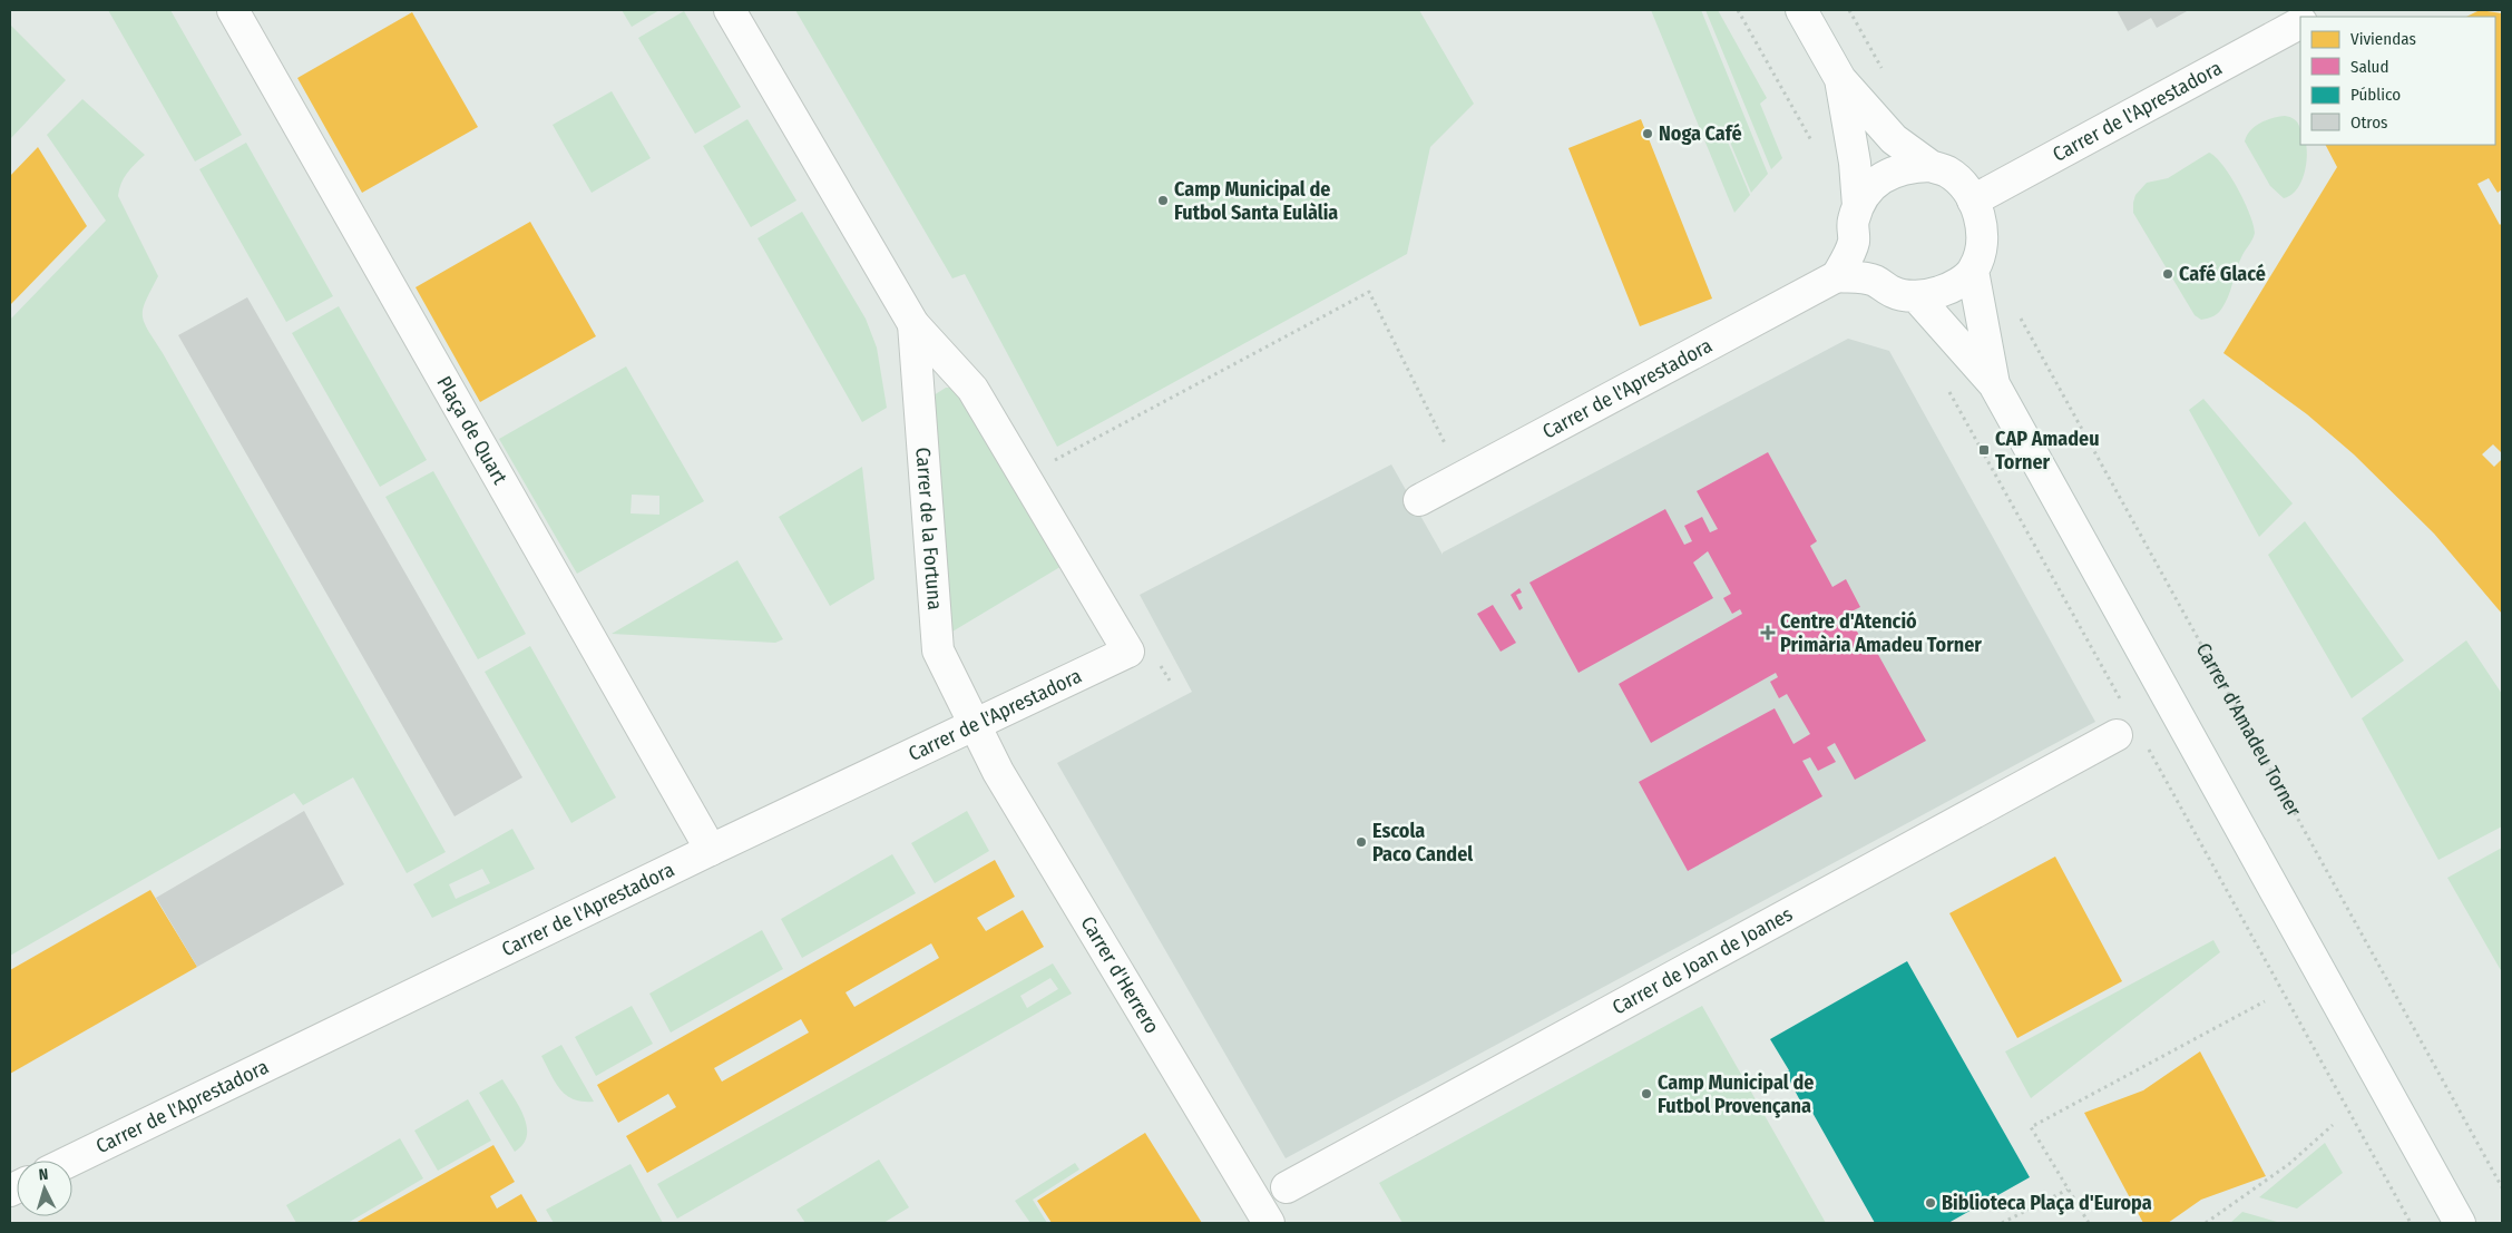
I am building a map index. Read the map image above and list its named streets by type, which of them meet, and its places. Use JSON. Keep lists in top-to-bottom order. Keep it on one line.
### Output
{"streets":{"street":["Carrer de l'Aprestadora","Plaça de Quart","Carrer de la Fortuna","Carrer de Joan de Joanes","Carrer d'Herrero"],"path":["Carrer d'Amadeu Torner"]},"crossings":[["Carrer de l'Aprestadora","Plaça de Quart"],["Carrer de l'Aprestadora","Carrer de la Fortuna"],["Carrer de l'Aprestadora","Carrer d'Herrero"],["Carrer de la Fortuna","Carrer d'Herrero"]],"places":{"other":["Noga Café","Camp Municipal de Futbol Santa Eulàlia","Café Glacé","Escola Paco Candel","Camp Municipal de Futbol Provençana","Biblioteca Plaça d'Europa"],"transit":["CAP Amadeu Torner"],"health":["Centre d'Atenció Primària Amadeu Torner"]},"legend":["Viviendas","Salud","Público","Otros"],"north":"top"}
